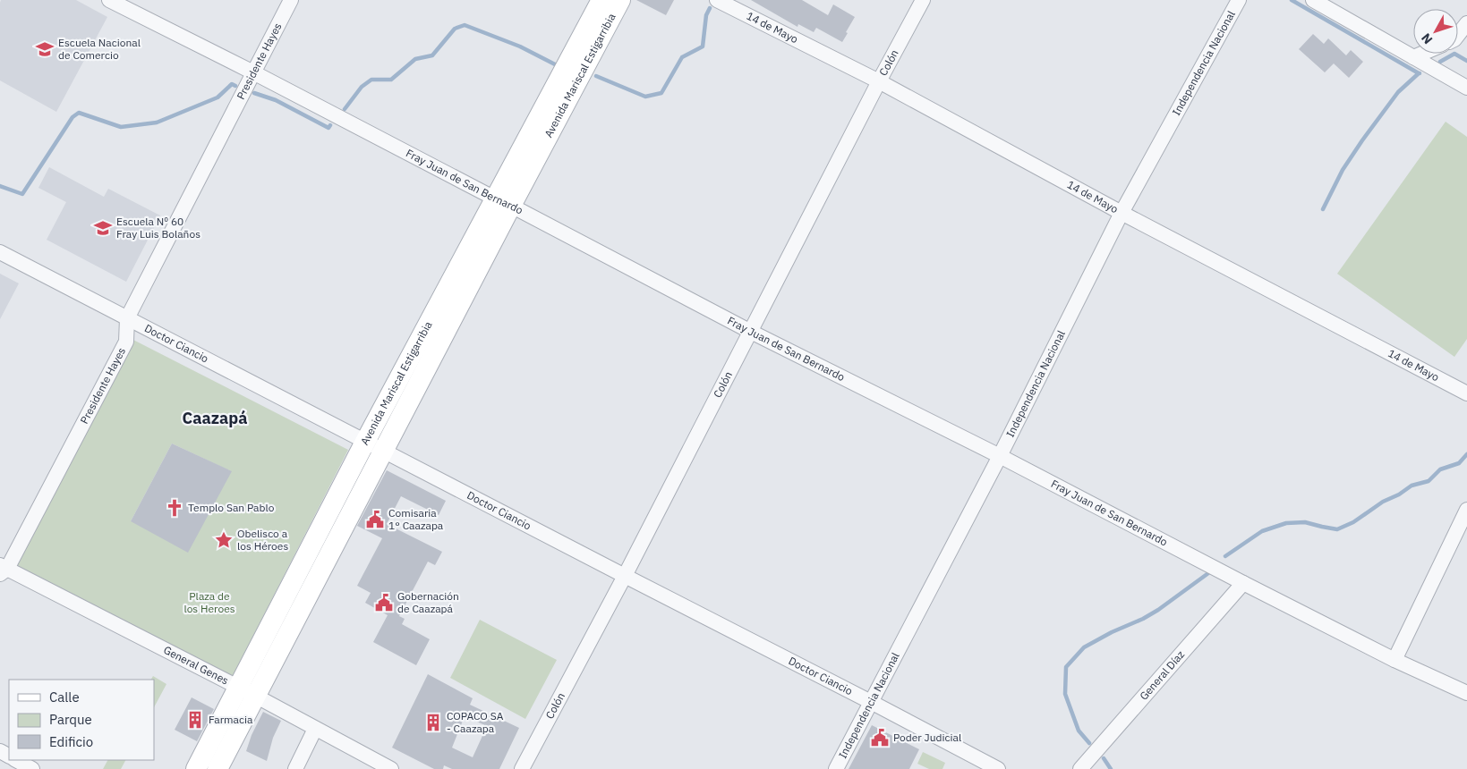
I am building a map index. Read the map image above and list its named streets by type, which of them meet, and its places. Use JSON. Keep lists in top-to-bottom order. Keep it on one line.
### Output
{"streets":{"main road":["Avenida Mariscal Estigarribia"],"street":["14 de Mayo","Presidente Hayes","Independencia Nacional","Colón","Fray Juan de San Bernardo","Doctor Ciancio","General Genes","General Díaz"]},"crossings":[["14 de Mayo","Independencia Nacional"],["14 de Mayo","Colón"],["Presidente Hayes","Fray Juan de San Bernardo"],["Presidente Hayes","Doctor Ciancio"],["Presidente Hayes","General Genes"],["Independencia Nacional","Fray Juan de San Bernardo"],["Independencia Nacional","Doctor Ciancio"],["Colón","Fray Juan de San Bernardo"],["Colón","Doctor Ciancio"],["Avenida Mariscal Estigarribia","Fray Juan de San Bernardo"],["Avenida Mariscal Estigarribia","Doctor Ciancio"],["Avenida Mariscal Estigarribia","General Genes"],["Fray Juan de San Bernardo","General Díaz"]],"districts":["Caazapá"],"parks":["Plaza de los Heroes"],"places":{"school or university":["Escuela Nacional de Comercio","Escuela Nº 60 Fray Luis Bolaños"],"church":["Templo San Pablo"],"public building":["Comisaria 1° Caazapa","Gobernación de Caazapá","Poder Judicial"],"place":["Obelisco a los Héroes"],"building":["Farmacia","COPACO SA - Caazapa"]},"legend":["Calle","Parque","Edificio"],"north":"bottom left"}
